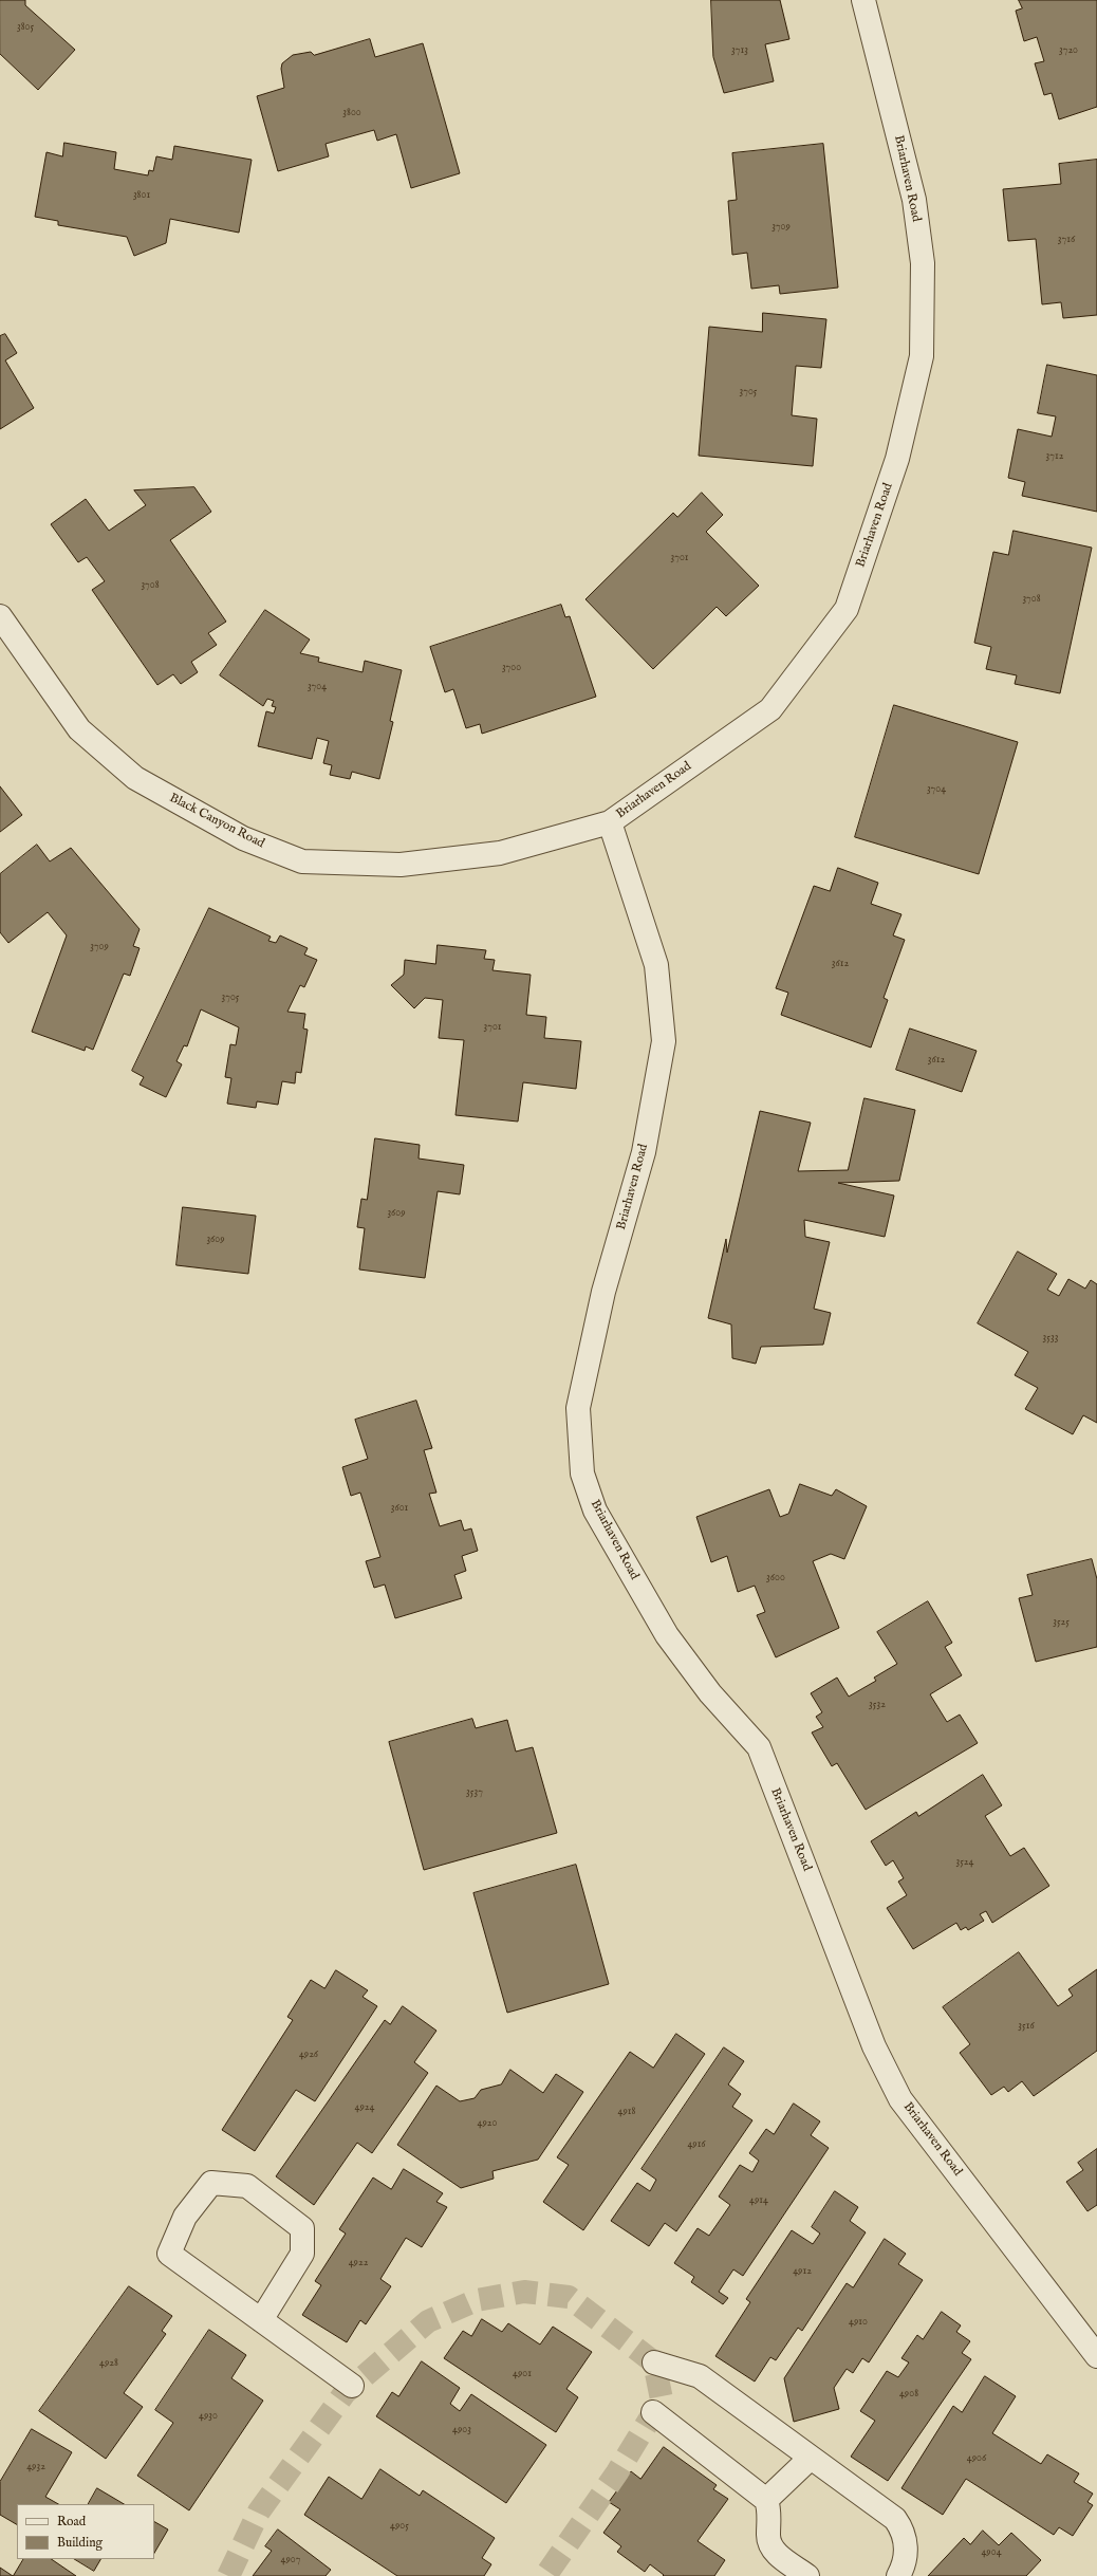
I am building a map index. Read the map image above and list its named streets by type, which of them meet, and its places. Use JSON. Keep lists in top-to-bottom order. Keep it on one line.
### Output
{"streets":{"street":["Briarhaven Road","Black Canyon Road"]},"crossings":[["Briarhaven Road","Black Canyon Road"]],"house_numbers":["3805","3713","3720","3800","3801","3709","3716","3705","3712","3701","3708","3708","3700","3704","3704","3709","3612","3705","3701","3612","3609","3609","3533","3601","3600","3525","3532","3537","3524","3516","4926","4924","4918","4920","4916","4914","4922","4912","4910","4928","4901","4908","4930","4903","4906","4932","4905","4904","4907"],"legend":["Road","Building"]}
